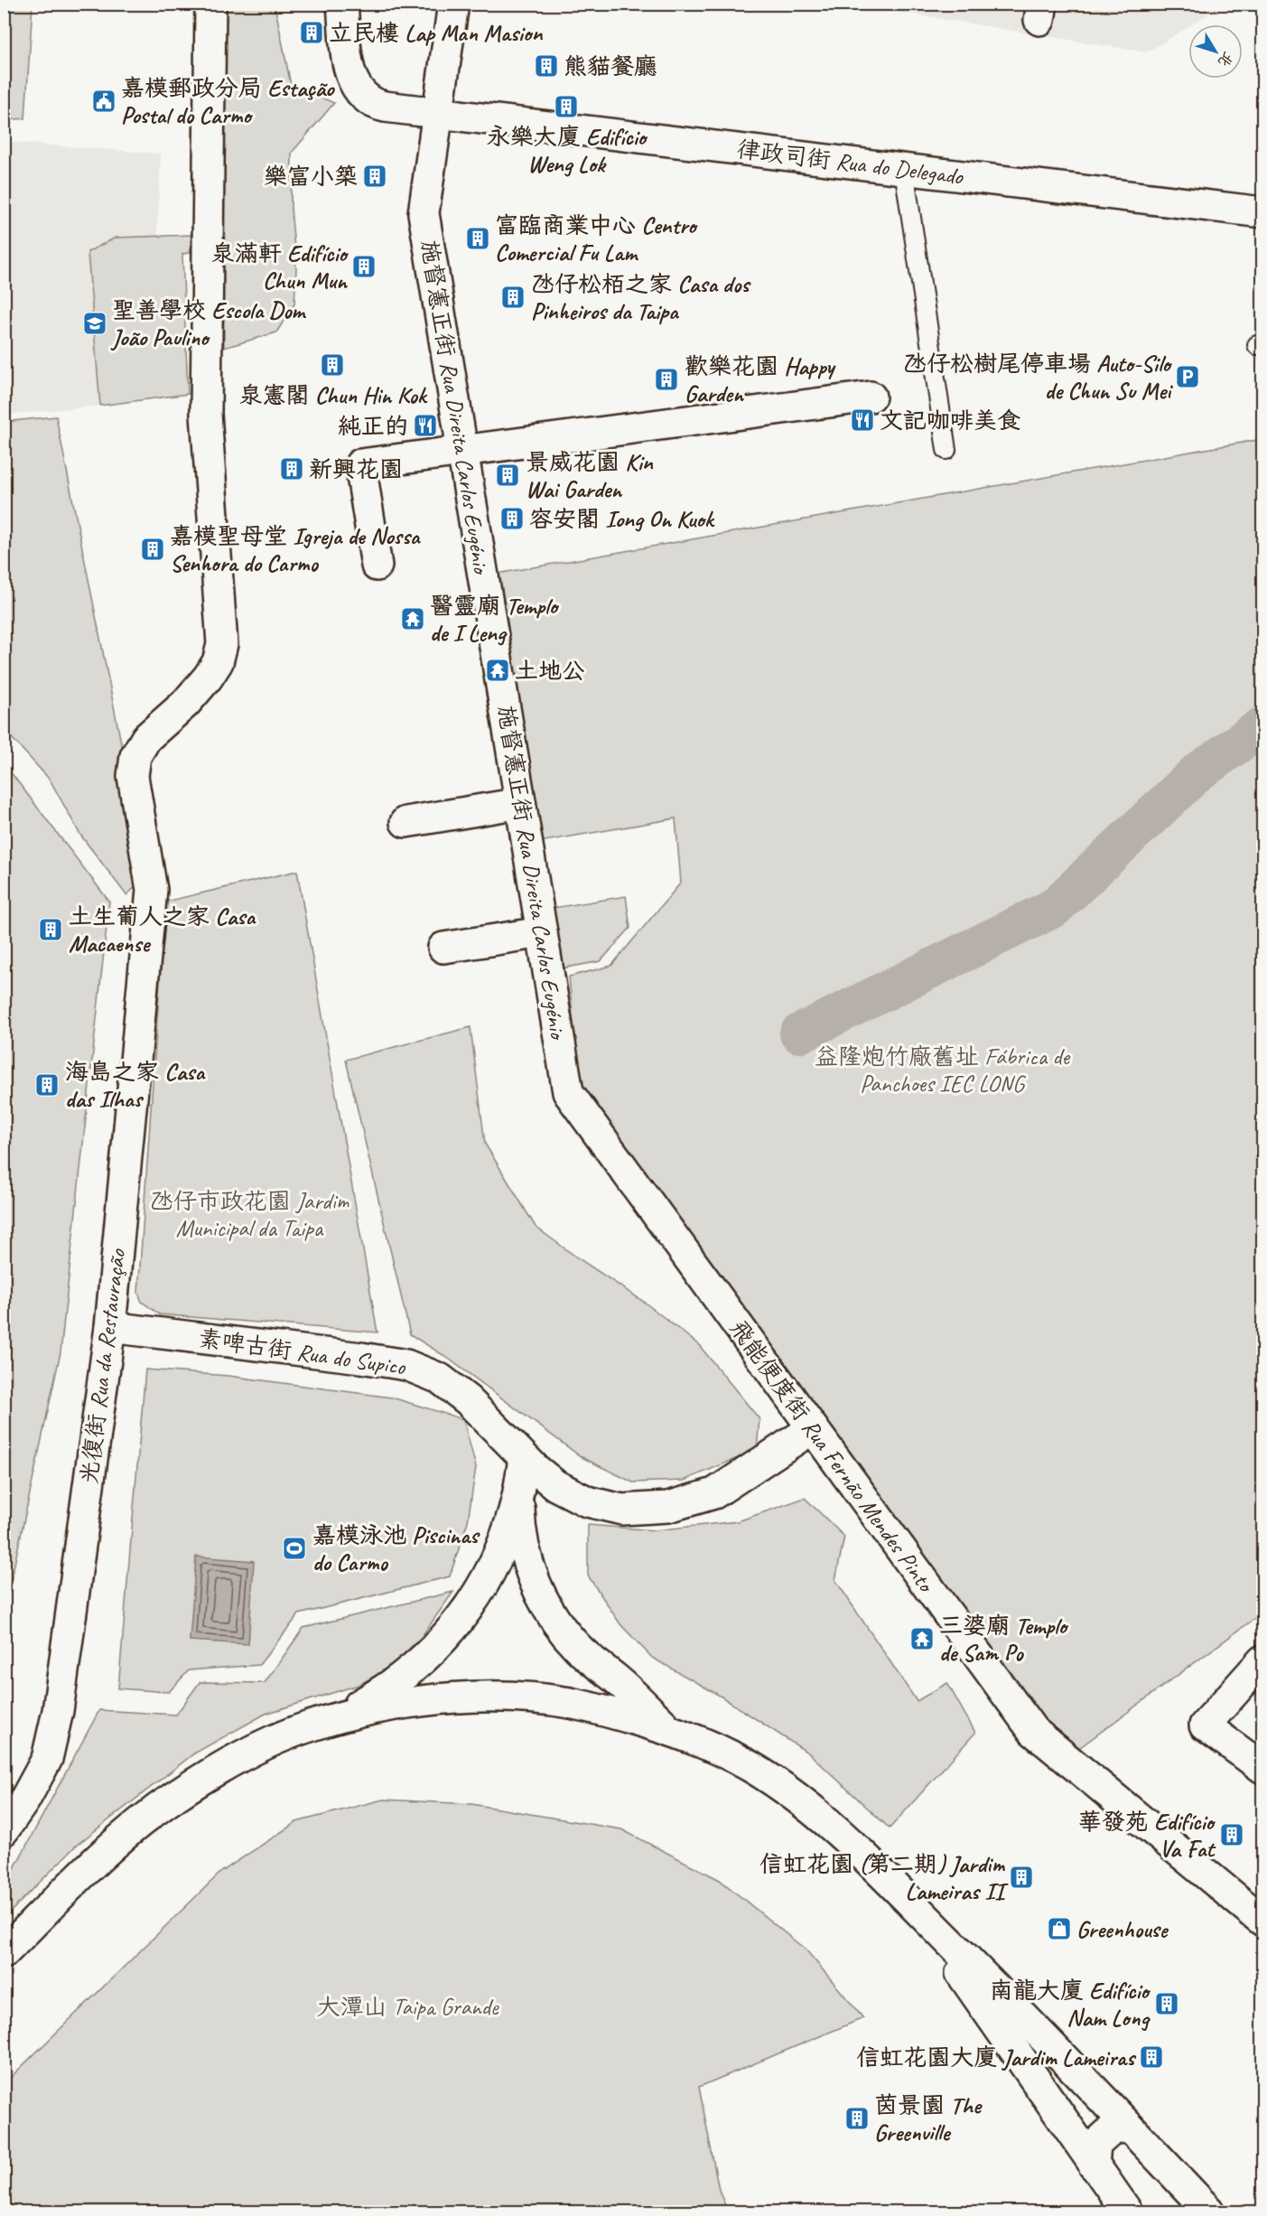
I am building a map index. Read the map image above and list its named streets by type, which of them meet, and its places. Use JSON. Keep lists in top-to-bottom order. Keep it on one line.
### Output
{"streets":{"street":["律政司街 Rua do Delegado","施督憲正街 Rua Direita Carlos Eugénio","素啤古街 Rua do Supico","光復街 Rua da Restauração","飛能便度街 Rua Fernão Mendes Pinto"]},"crossings":[["律政司街 Rua do Delegado","施督憲正街 Rua Direita Carlos Eugénio"],["施督憲正街 Rua Direita Carlos Eugénio","飛能便度街 Rua Fernão Mendes Pinto"],["素啤古街 Rua do Supico","光復街 Rua da Restauração"],["素啤古街 Rua do Supico","飛能便度街 Rua Fernão Mendes Pinto"]],"parks":["益隆炮竹廠舊址 Fábrica de Panchoes IEC LONG","氹仔市政花園 Jardim Municipal da Taipa","大潭山 Taipa Grande"],"places":{"building":["立民樓 Lap Man Masion","熊貓餐廳","永樂大廈 Edifício Weng Lok","樂富小築","富臨商業中心 Centro Comercial Fu Lam","泉滿軒 Edifício Chun Mun","氹仔松栢之家 Casa dos Pinheiros da Taipa","泉憲閣 Chun Hin Kok","歡樂花園 Happy Garden","新興花園","景威花園 Kin Wai Garden","容安閣 Iong On Kuok","嘉模聖母堂 Igreja de Nossa Senhora do Carmo","土生葡人之家 Casa Macaense","海島之家 Casa das Ilhas","華發苑 Edifício Va Fat","信虹花園 (第二期) Jardim Lameiras II","南龍大廈 Edifício Nam Long","信虹花園大廈 Jardim Lameiras","茵景園 The Greenville"],"public building":["嘉模郵政分局 Estação Postal do Carmo"],"school or university":["聖善學校 Escola Dom João Paulino"],"parking":["氹仔松樹尾停車場 Auto-Silo de Chun Su Mei"],"restaurant":["文記咖啡美食","純正的"],"temple":["醫靈廟 Templo de I Leng","土地公","三婆廟 Templo de Sam Po"],"sports":["嘉模泳池 Piscinas do Carmo"],"shop":["Greenhouse"]},"north":"bottom right"}
